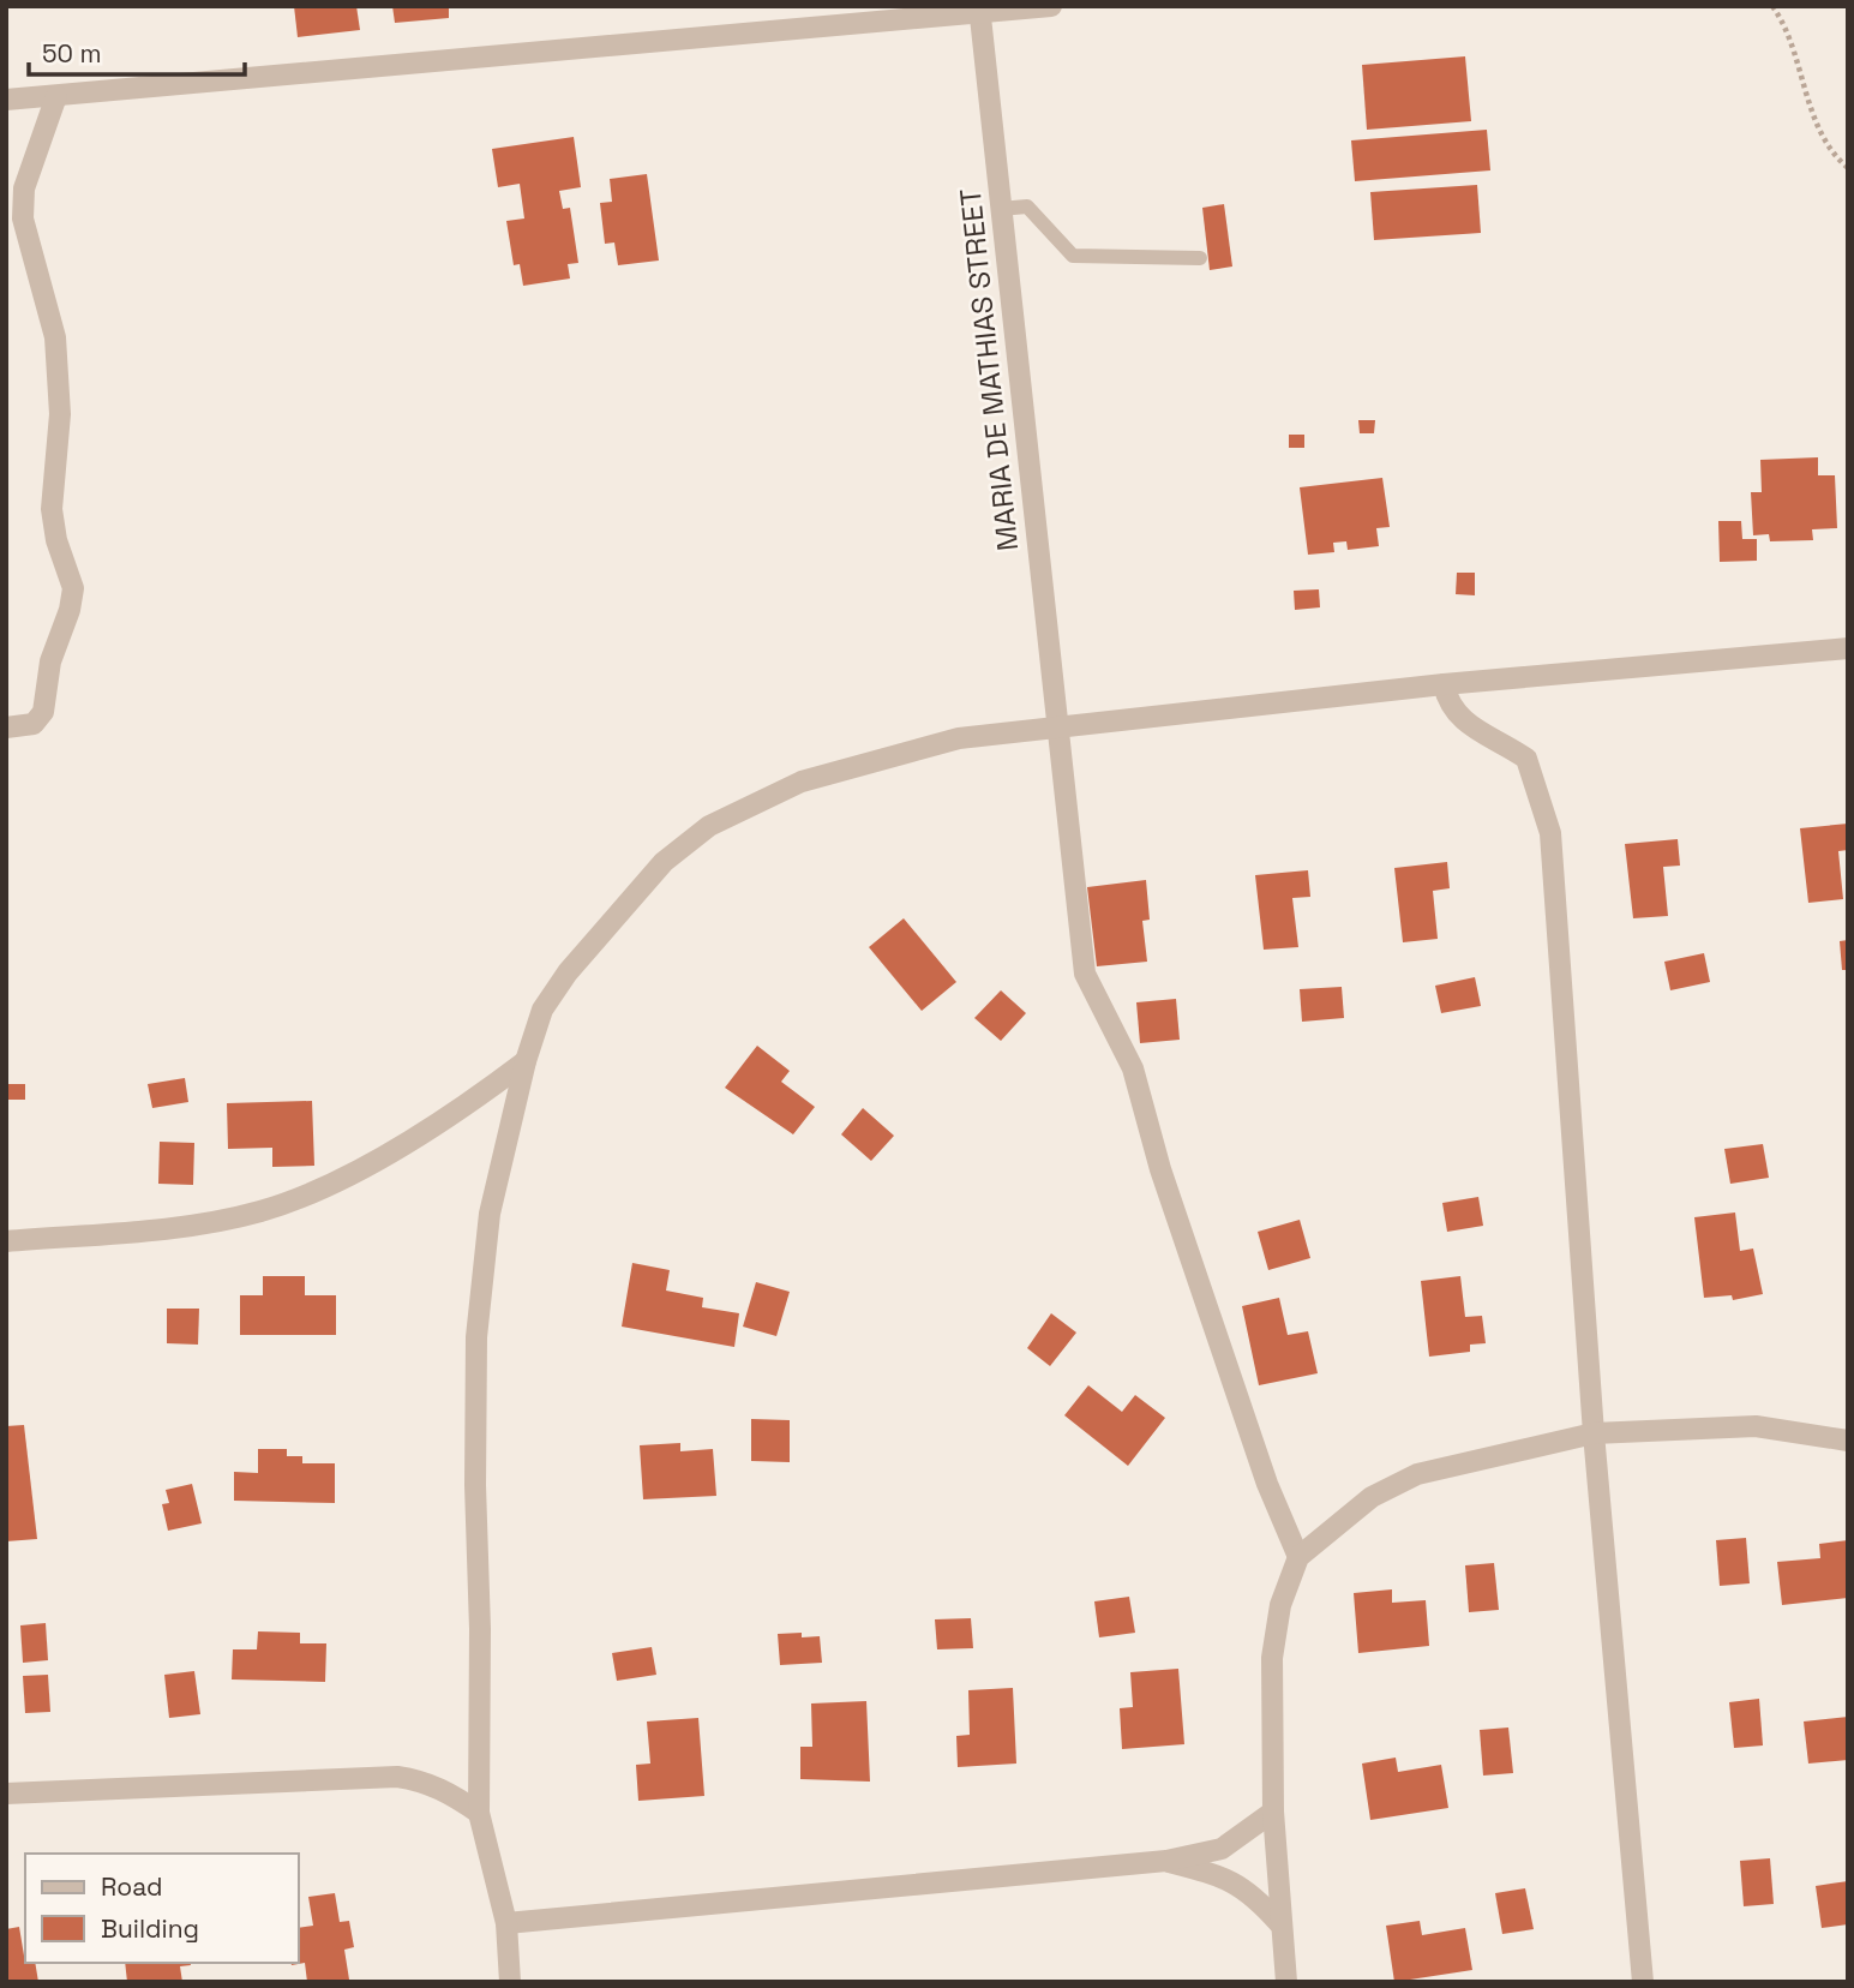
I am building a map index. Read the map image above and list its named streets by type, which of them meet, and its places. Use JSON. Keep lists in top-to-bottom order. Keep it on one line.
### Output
{"streets":{"street":["MARIA DE MATHIAS STREET"]},"legend":["Road","Building"],"scale_bar":"50 m"}
